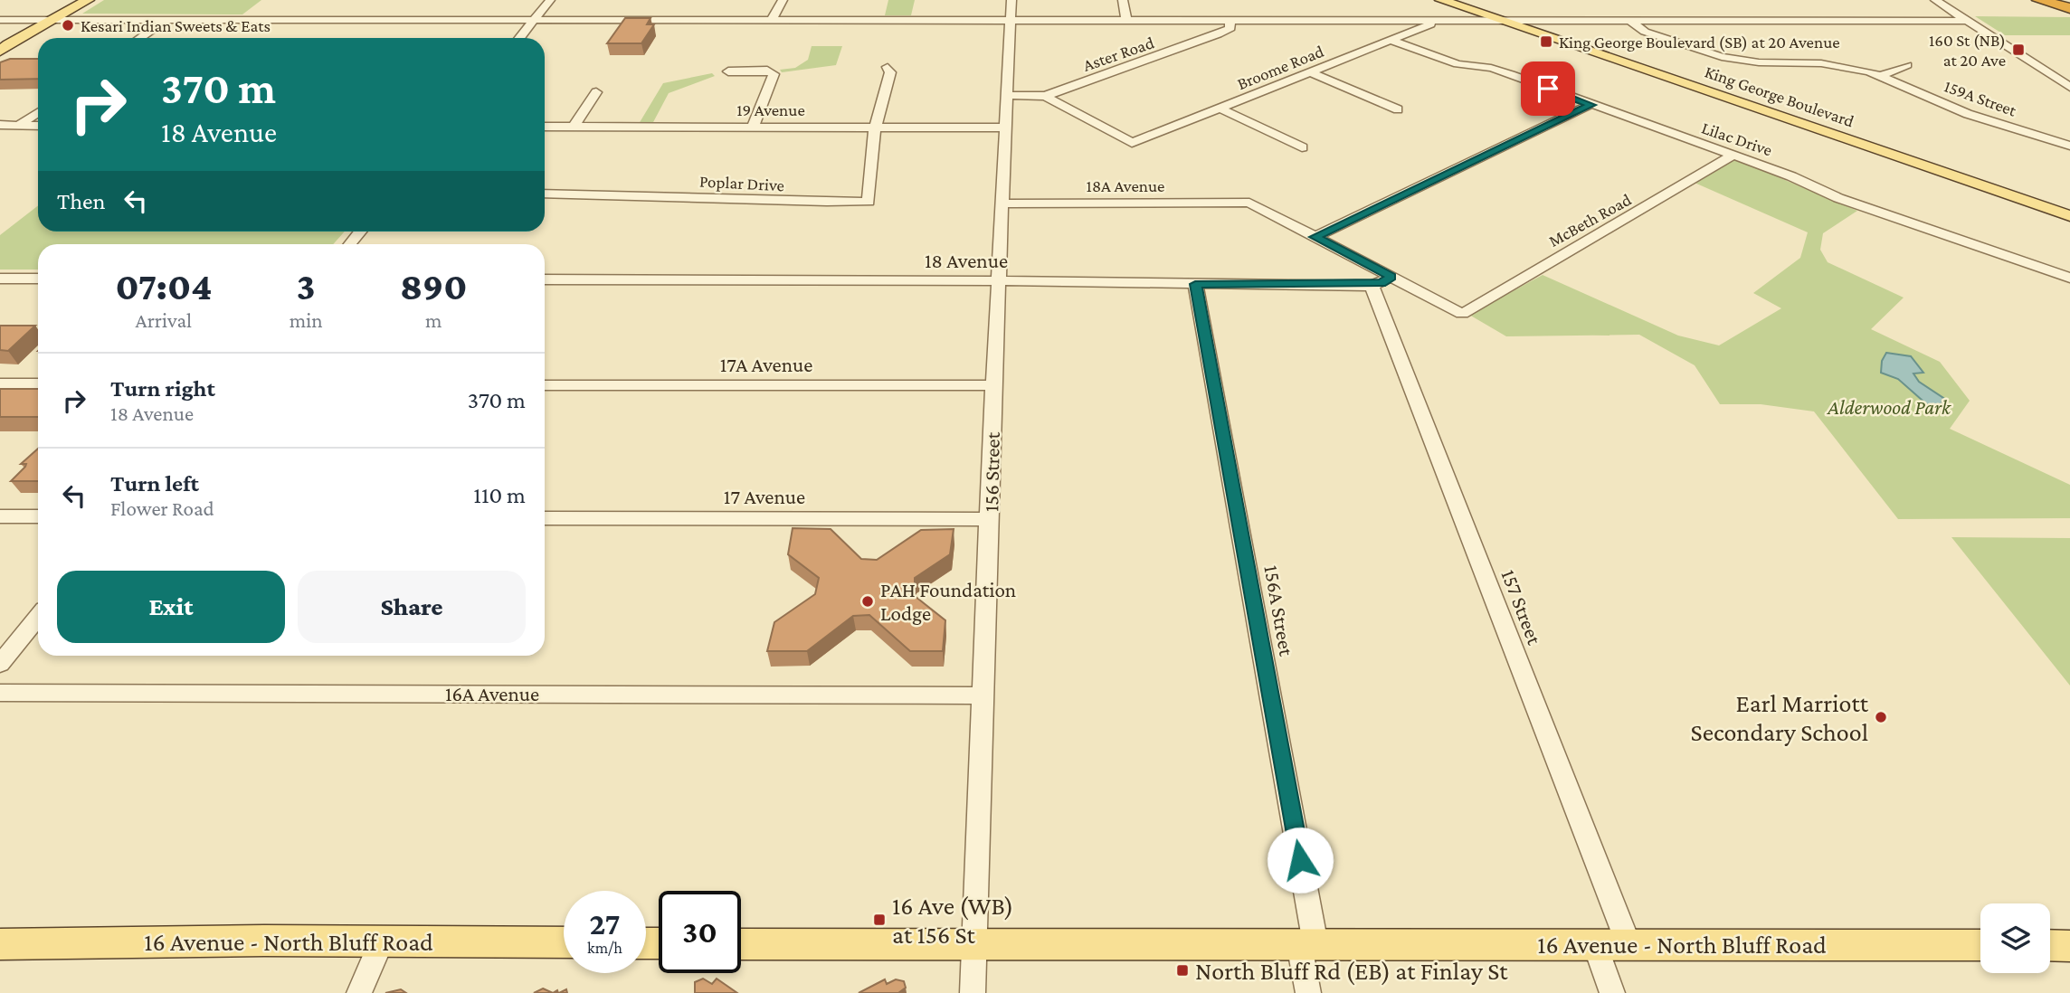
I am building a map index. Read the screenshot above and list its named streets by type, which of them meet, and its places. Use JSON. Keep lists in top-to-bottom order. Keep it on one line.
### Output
{"streets":{"main road":["King George Boulevard","16 Avenue - North Bluff Road"],"street":["Aster Road","Broome Road","159A Street","19 Avenue","Lilac Drive","Poplar Drive","18A Avenue","McBeth Road","18 Avenue","17A Avenue","156 Street","17 Avenue","157 Street","156A Street","16A Avenue"]},"crossings":[["Aster Road","Broome Road"],["Aster Road","156 Street"],["Broome Road","Lilac Drive"],["19 Avenue","Poplar Drive"],["19 Avenue","156 Street"],["Lilac Drive","McBeth Road"],["18A Avenue","156 Street"],["McBeth Road","18 Avenue"],["18 Avenue","156 Street"],["18 Avenue","157 Street"],["18 Avenue","156A Street"],["17A Avenue","156 Street"],["156 Street","17 Avenue"],["156 Street","16A Avenue"],["156 Street","16 Avenue - North Bluff Road"],["157 Street","16 Avenue - North Bluff Road"],["156A Street","16 Avenue - North Bluff Road"]],"parks":["Alderwood Park"],"places":{"other":["Kesari Indian Sweets & Eats","PAH Foundation Lodge","Earl Marriott Secondary School"],"transit":["King George Boulevard (SB) at 20 Avenue","160 St (NB) at 20 Ave","16 Ave (WB) at 156 St","North Bluff Rd (EB) at Finlay St"]},"page":{"turn":["370 m","18 Avenue"],"then":"Then","eta":["07:04","Arrival","3","min","890","m"],"list":[{"name":"Turn right","note":"18 Avenue","value":"370 m"},{"name":"Turn left","note":"Flower Road","value":"110 m"}],"buttons":["Exit","Share"],"speed":"27 km/h","limit":"30"}}
